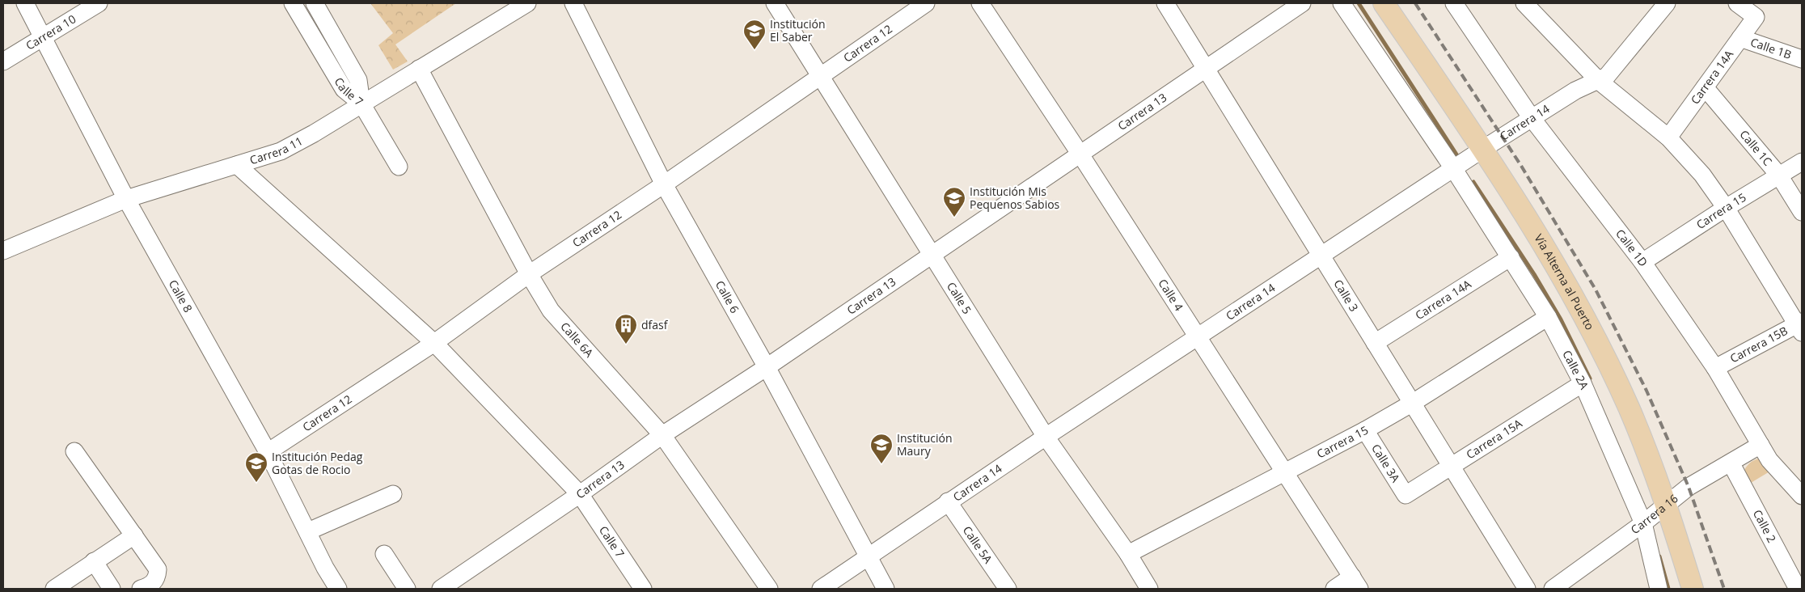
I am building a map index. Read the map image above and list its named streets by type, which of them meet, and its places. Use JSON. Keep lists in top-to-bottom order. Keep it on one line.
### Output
{"streets":{"main road":["Vía Alterna al Puerto"],"street":["Carrera 10","Carrera 12","Calle 1B","Carrera 14A","Calle 7","Carrera 13","Carrera 14","Calle 1C","Carrera 11","Carrera 15","Calle 1D","Calle 4","Calle 8","Calle 3","Calle 6","Calle 5","Calle 6A","Carrera 15B","Calle 2A","Carrera 15A","Calle 3A","Carrera 16","Calle 2","Calle 5A"]},"crossings":[["Carrera 10","Calle 8"],["Carrera 12","Calle 7"],["Carrera 12","Calle 8"],["Carrera 12","Calle 6"],["Carrera 12","Calle 5"],["Carrera 12","Calle 6A"],["Calle 1B","Carrera 14A"],["Carrera 14A","Calle 1C"],["Carrera 14A","Calle 3"],["Carrera 14A","Calle 2A"],["Calle 7","Carrera 13"],["Calle 7","Carrera 11"],["Carrera 13","Calle 4"],["Carrera 13","Calle 3"],["Carrera 13","Calle 6"],["Carrera 13","Calle 5"],["Carrera 13","Calle 6A"],["Carrera 14","Calle 1D"],["Carrera 14","Vía Alterna al Puerto"],["Carrera 14","Calle 4"],["Carrera 14","Calle 3"],["Carrera 14","Calle 6"],["Carrera 14","Calle 5"],["Carrera 14","Calle 2A"],["Carrera 14","Calle 5A"],["Calle 1C","Carrera 15"],["Carrera 11","Calle 8"],["Carrera 11","Calle 6A"],["Carrera 15","Calle 1D"],["Carrera 15","Calle 4"],["Carrera 15","Calle 3"],["Carrera 15","Calle 5"],["Carrera 15","Calle 2A"],["Carrera 15","Calle 3A"],["Calle 1D","Carrera 15B"],["Calle 1D","Carrera 16"],["Vía Alterna al Puerto","Calle 2A"],["Vía Alterna al Puerto","Carrera 16"],["Calle 3","Carrera 15A"],["Calle 2A","Carrera 15A"],["Calle 2A","Carrera 16"],["Carrera 15A","Calle 3A"],["Carrera 16","Calle 2"]],"places":{"school or university":["Institución El Saber","Institución Mis Pequenos Sabios","Institución Maury","Institución Pedag Gotas de Rocio"],"building":["dfasf"]}}
